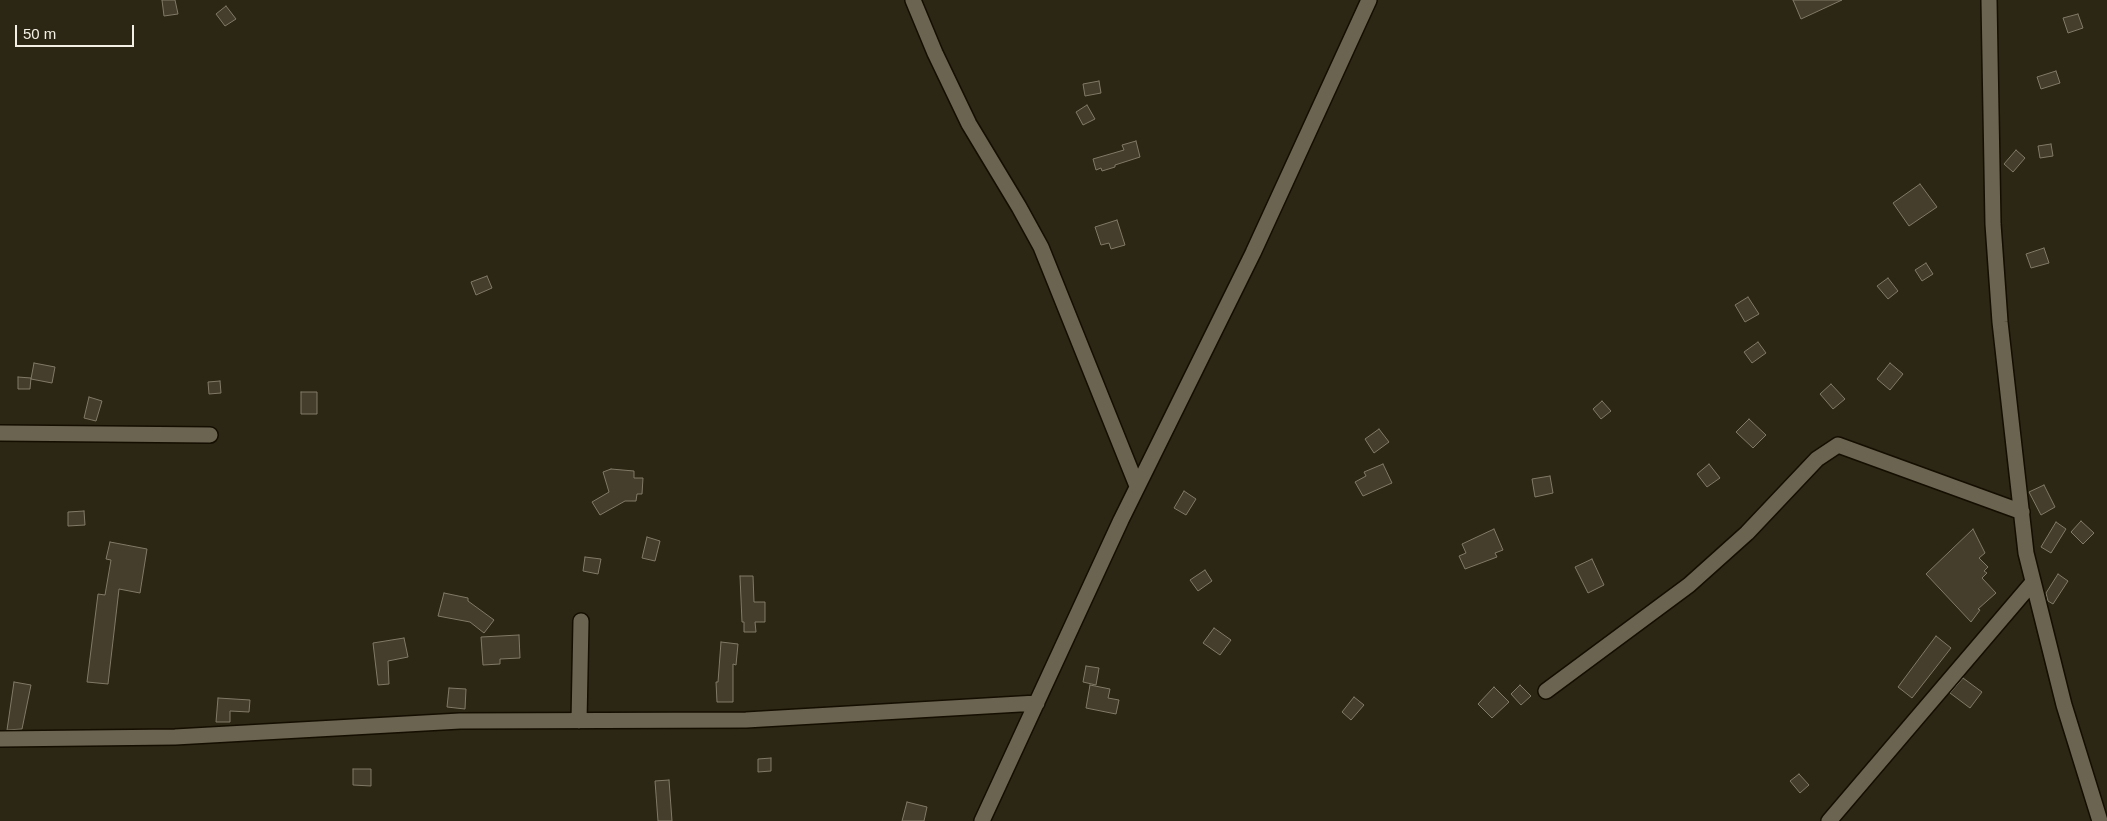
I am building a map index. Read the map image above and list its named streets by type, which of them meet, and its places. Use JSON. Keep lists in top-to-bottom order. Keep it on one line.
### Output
{"scale_bar":"50 m"}
